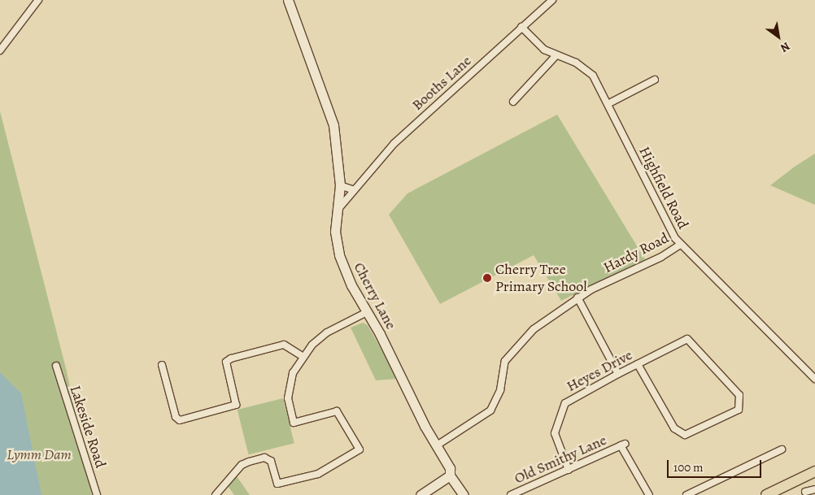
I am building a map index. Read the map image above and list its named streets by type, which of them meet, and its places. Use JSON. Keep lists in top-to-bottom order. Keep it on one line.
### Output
{"streets":{"main road":["Cherry Lane"],"street":["Booths Lane","Highfield Road","Hardy Road","Heyes Drive","Lakeside Road","Old Smithy Lane"]},"crossings":[["Booths Lane","Highfield Road"],["Booths Lane","Cherry Lane"],["Highfield Road","Hardy Road"],["Hardy Road","Cherry Lane"],["Heyes Drive","Old Smithy Lane"]],"parks":["Lymm Dam"],"places":["Cherry Tree Primary School"],"scale_bar":"100 m","north":"bottom right"}
